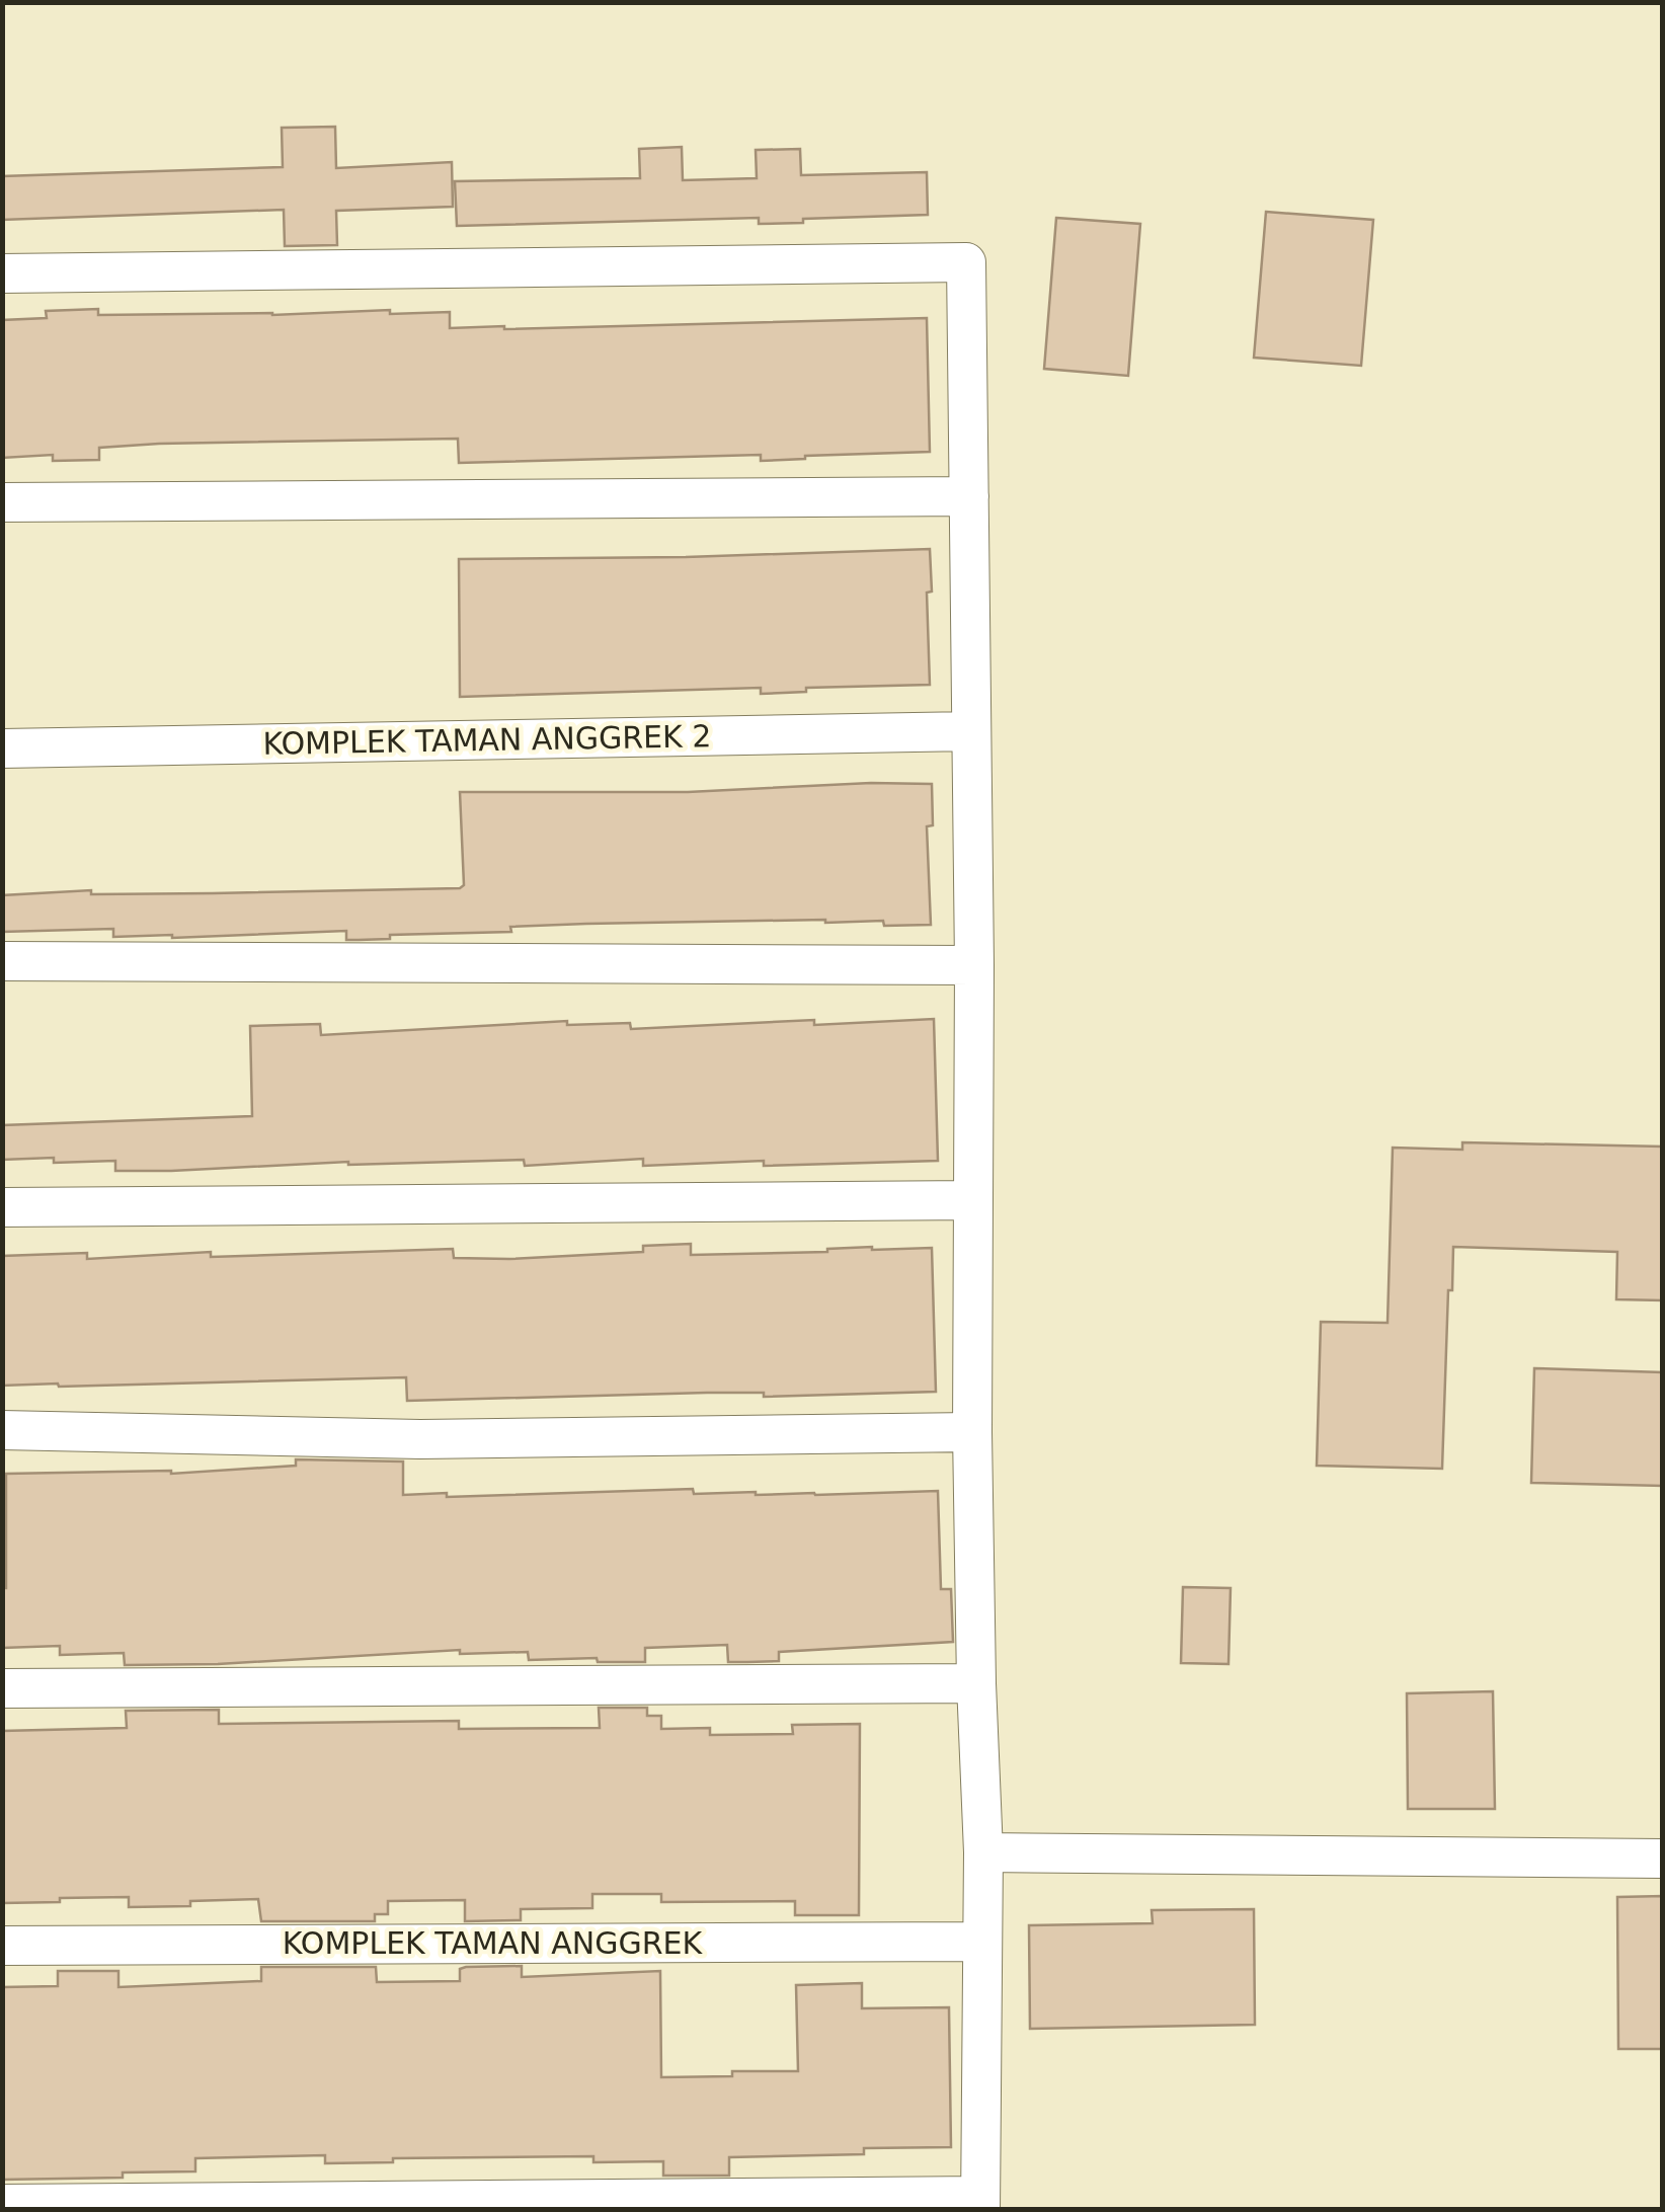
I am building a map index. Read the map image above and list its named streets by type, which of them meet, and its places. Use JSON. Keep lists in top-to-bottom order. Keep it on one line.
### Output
{"streets":{"street":["KOMPLEK TAMAN ANGGREK 2","KOMPLEK TAMAN ANGGREK"]}}
